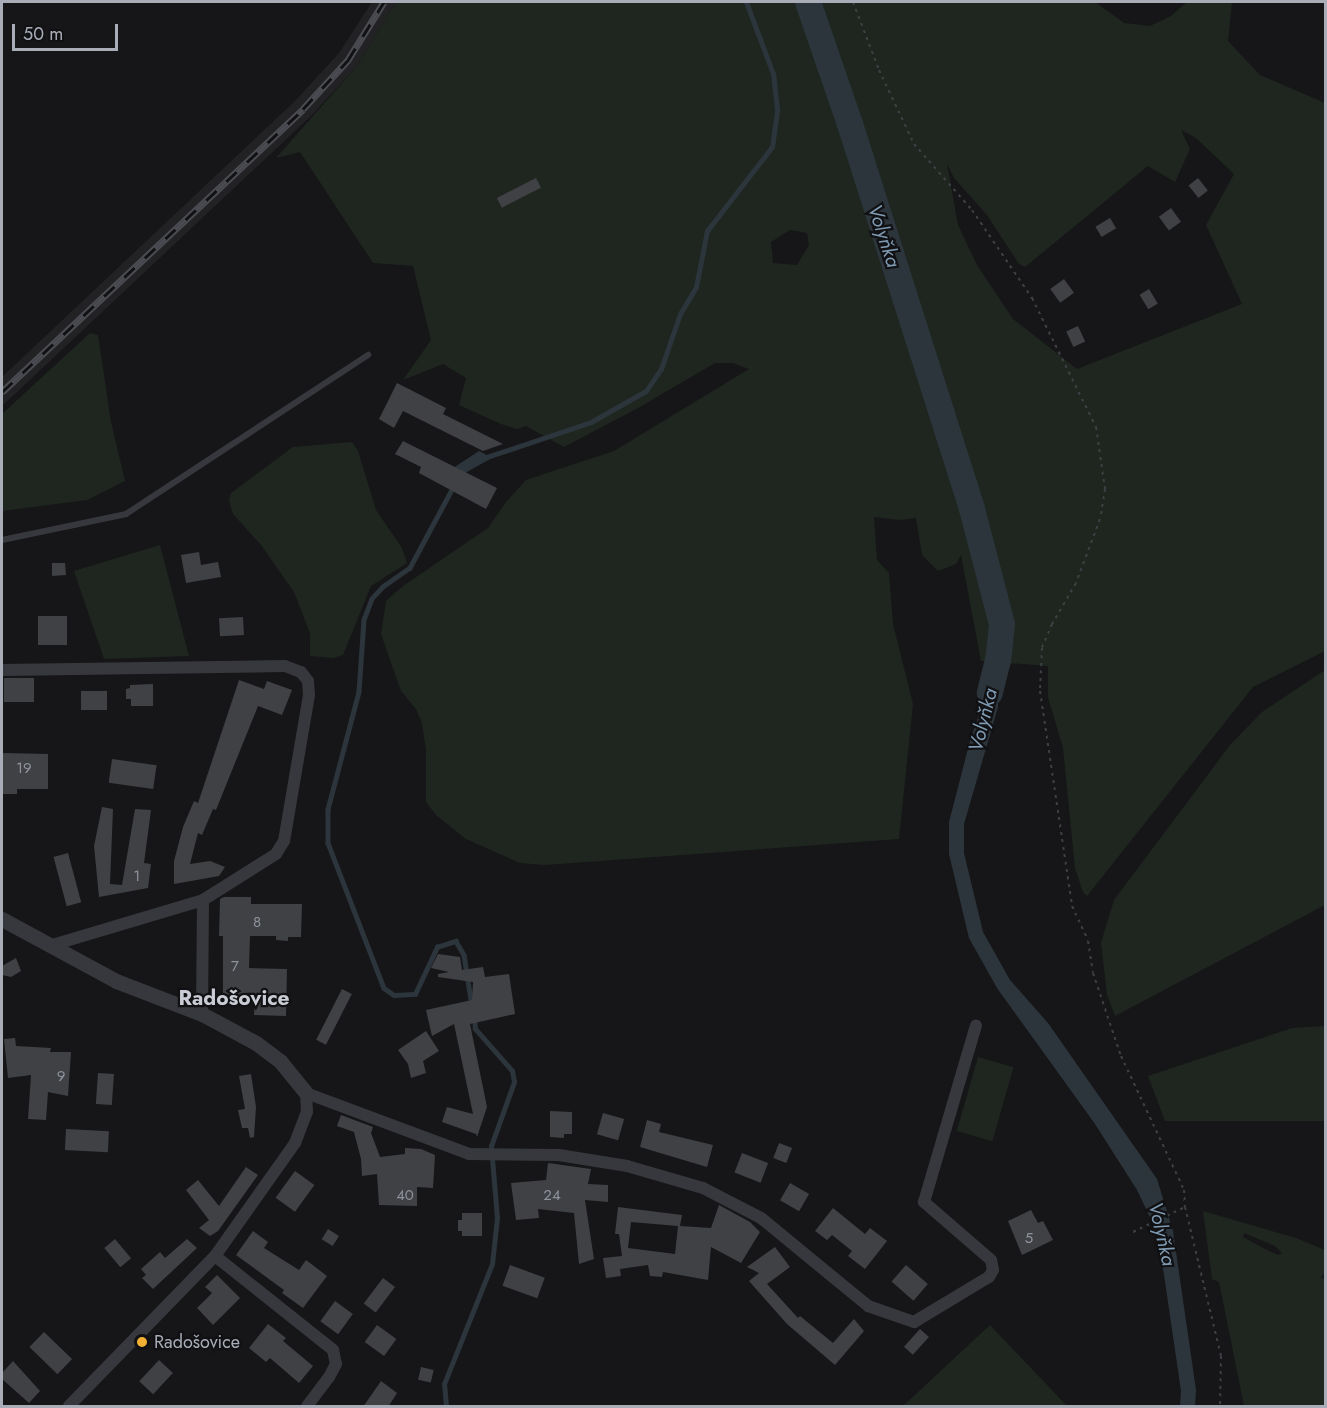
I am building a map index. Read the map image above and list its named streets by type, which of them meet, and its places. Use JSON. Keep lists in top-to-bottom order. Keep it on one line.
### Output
{"districts":["Radošovice"],"water":["Volyňka"],"places":["Radošovice"],"house_numbers":["19","1","8","7","9","40","24","5"],"scale_bar":"50 m"}
